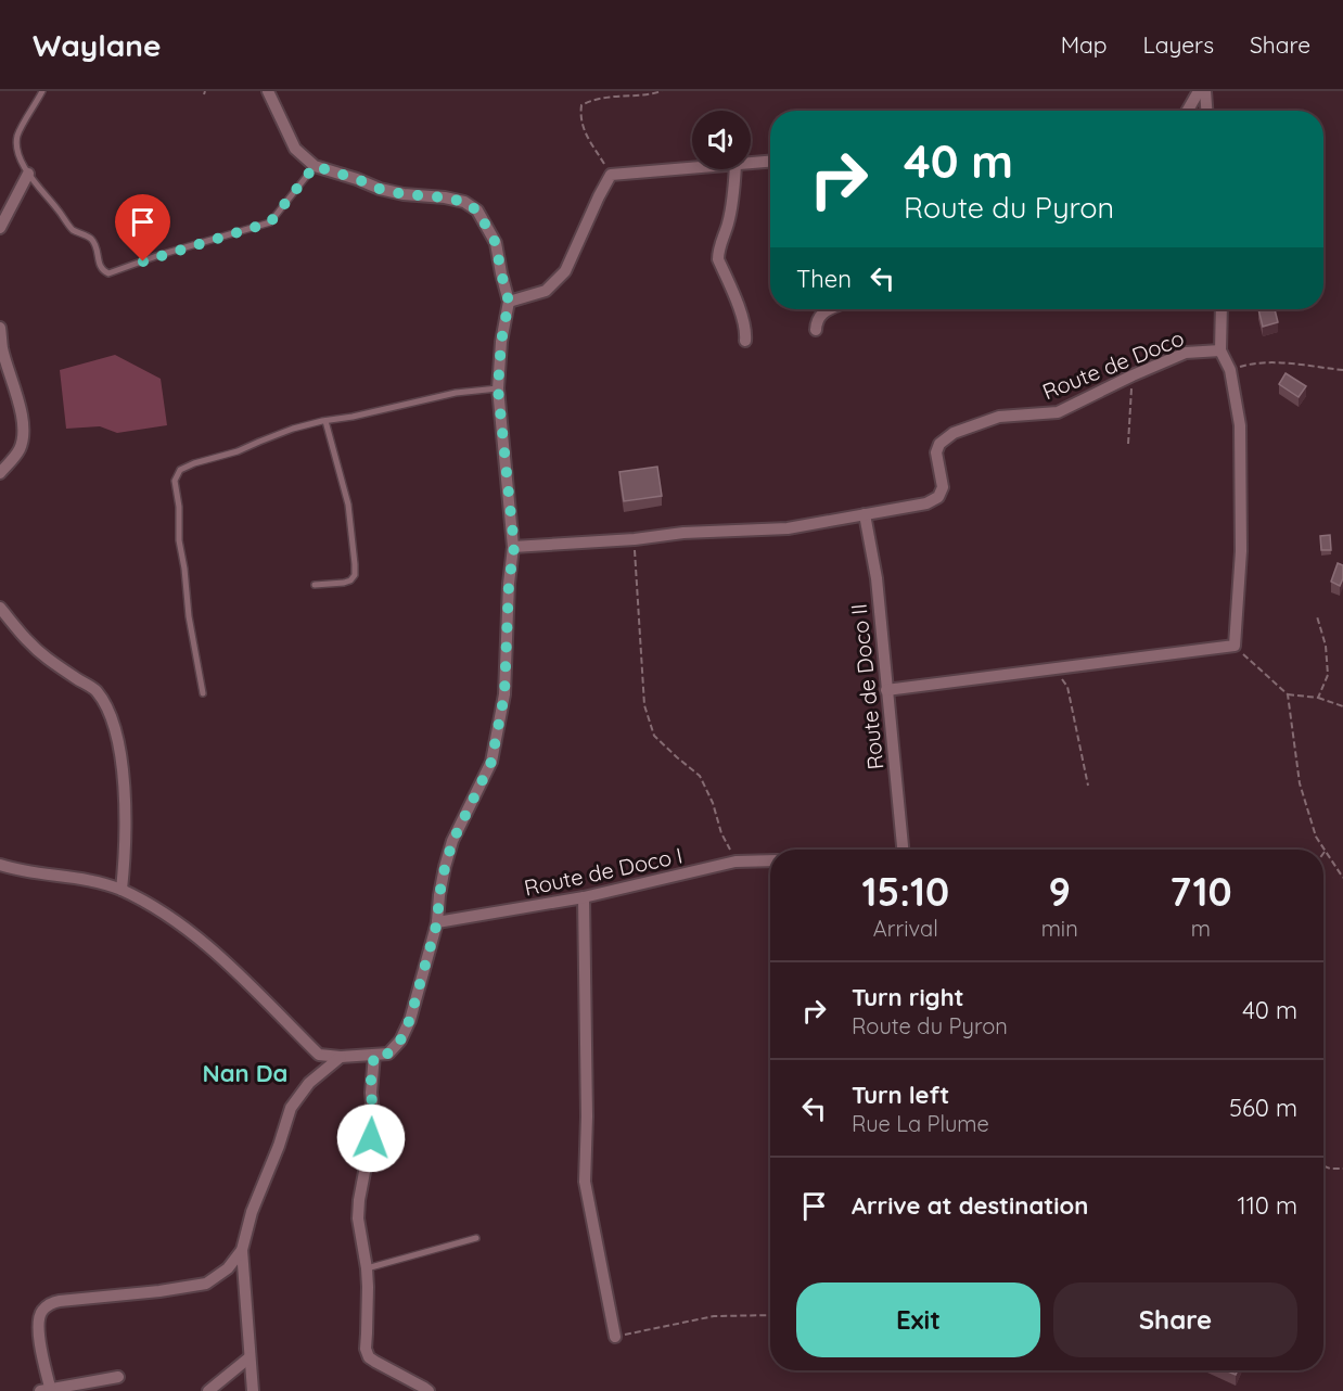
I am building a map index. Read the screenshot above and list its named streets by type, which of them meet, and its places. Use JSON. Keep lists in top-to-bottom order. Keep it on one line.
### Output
{"streets":{"street":["Route de Doco","Route de Doco II","Route de Doco I"]},"crossings":[["Route de Doco","Route de Doco II"]],"districts":["Nan Da"],"page":{"header":"Waylane","nav":["Map","Layers","Share"],"turn":["40 m","Route du Pyron"],"then":"Then","eta":["15:10","Arrival","9","min","710","m"],"list":[{"name":"Turn right","note":"Route du Pyron","value":"40 m"},{"name":"Turn left","note":"Rue La Plume","value":"560 m"},{"name":"Arrive at destination","value":"110 m"}],"buttons":["Exit","Share"]}}
